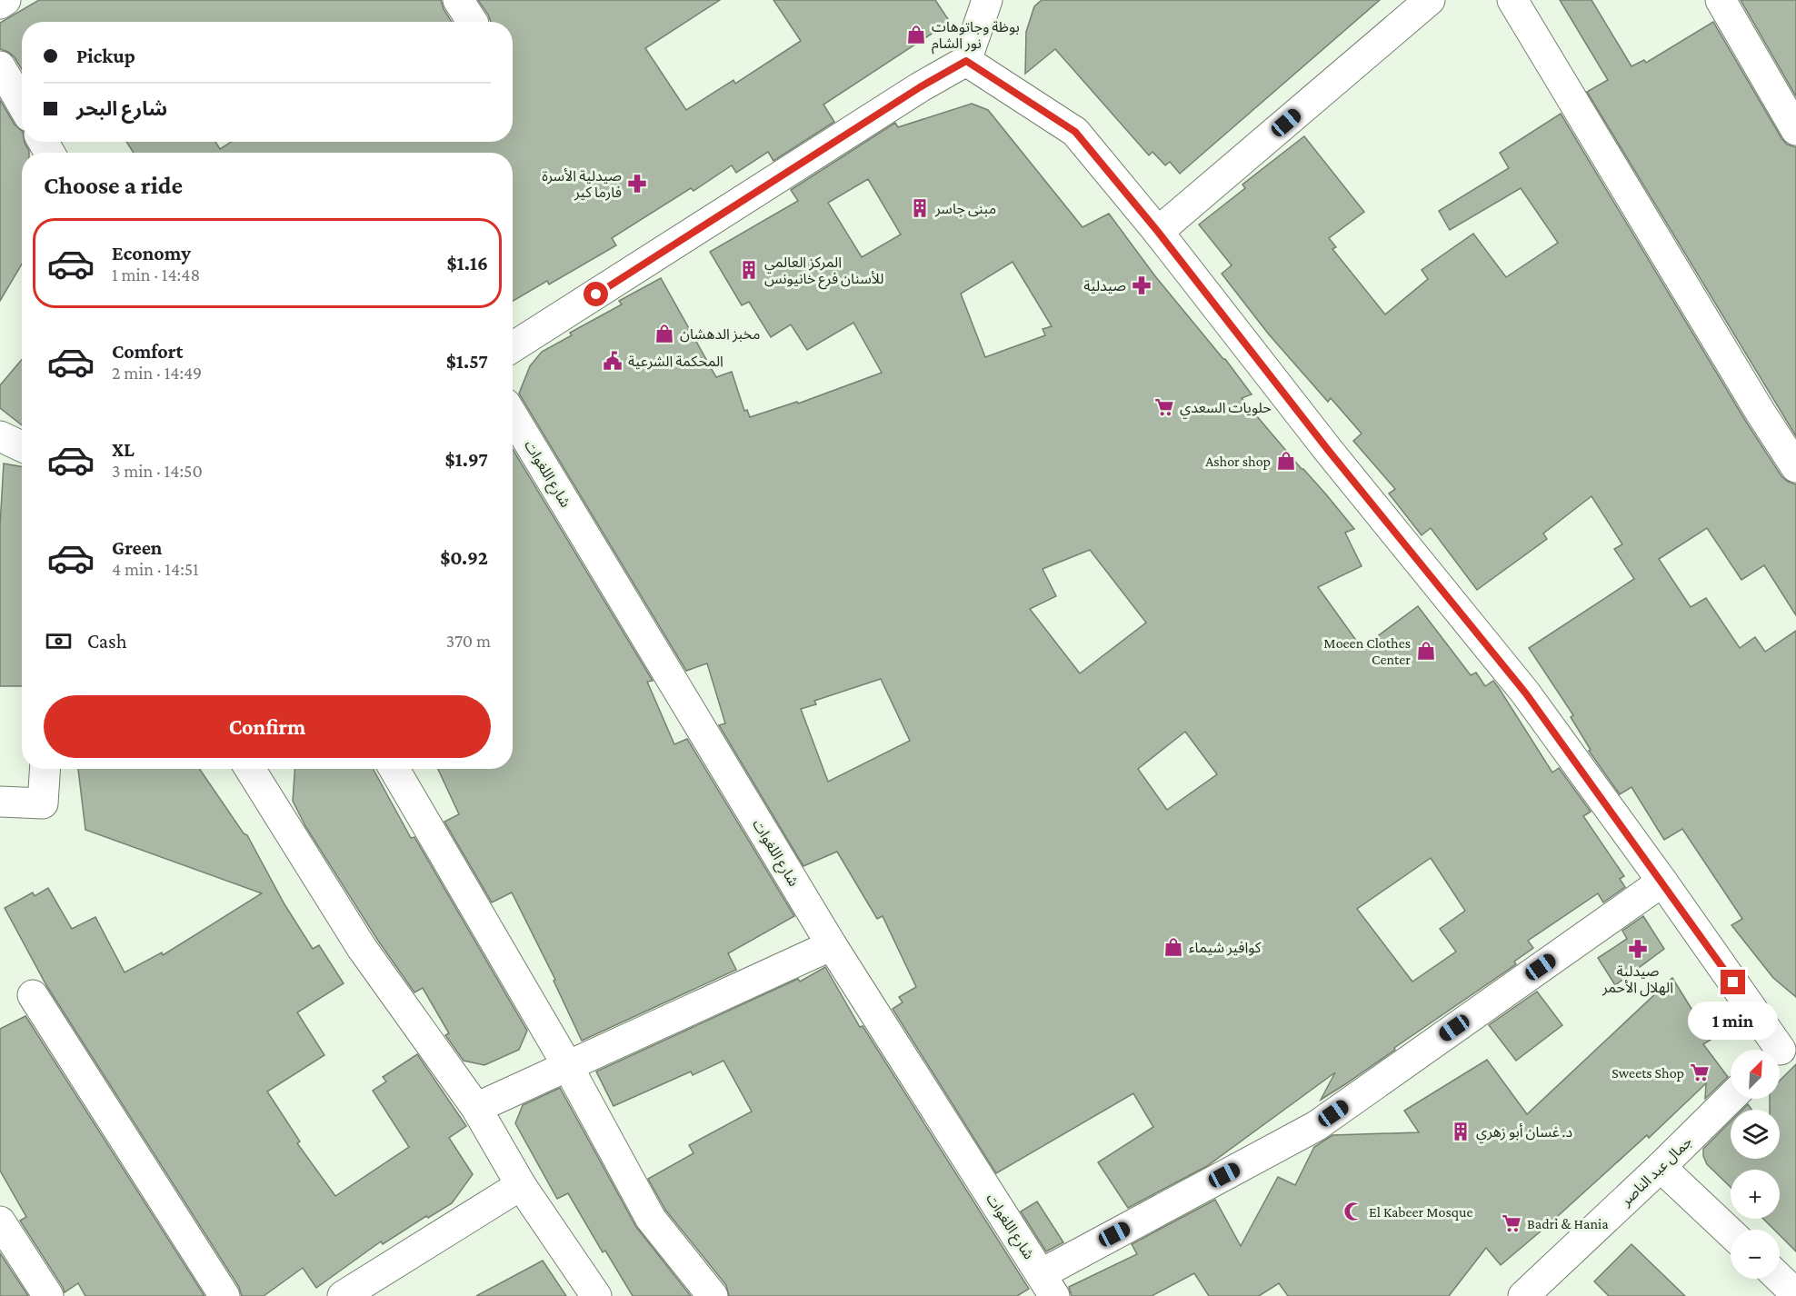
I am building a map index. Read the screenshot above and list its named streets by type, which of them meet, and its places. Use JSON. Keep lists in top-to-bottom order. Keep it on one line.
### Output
{"streets":{"street":["شارع اللغوات","جمال عبد الناصر"]},"places":{"shop":["بوظة وجاتوهات نور الشام","مخبز الدهشان","Ashor shop","Moeen Clothes Center","كوافير شيماء"],"pharmacy":["صيدلية الأسرة فارما كير","صيدلية","صيدلية الهلال الأحمر"],"building":["مبنى جاسر","المركز العالمي للأسنان فرع خانيونس","د. غسان أبو زهري"],"public building":["المحكمة الشرعية"],"supermarket":["حلويات السعدي","Sweets Shop","Badri & Hania"],"mosque":["El Kabeer Mosque"]},"north":"top right","page":{"banner":["Pickup","شارع البحر"],"heading":"Choose a ride","list":[{"name":"Economy","note":"1 min · 14:48","value":"$1.16"},{"name":"Comfort","note":"2 min · 14:49","value":"$1.57"},{"name":"XL","note":"3 min · 14:50","value":"$1.97"},{"name":"Green","note":"4 min · 14:51","value":"$0.92"}],"pay":["Cash","370 m"],"buttons":"Confirm","bubble":"1 min","map_buttons":["+","−"]}}
